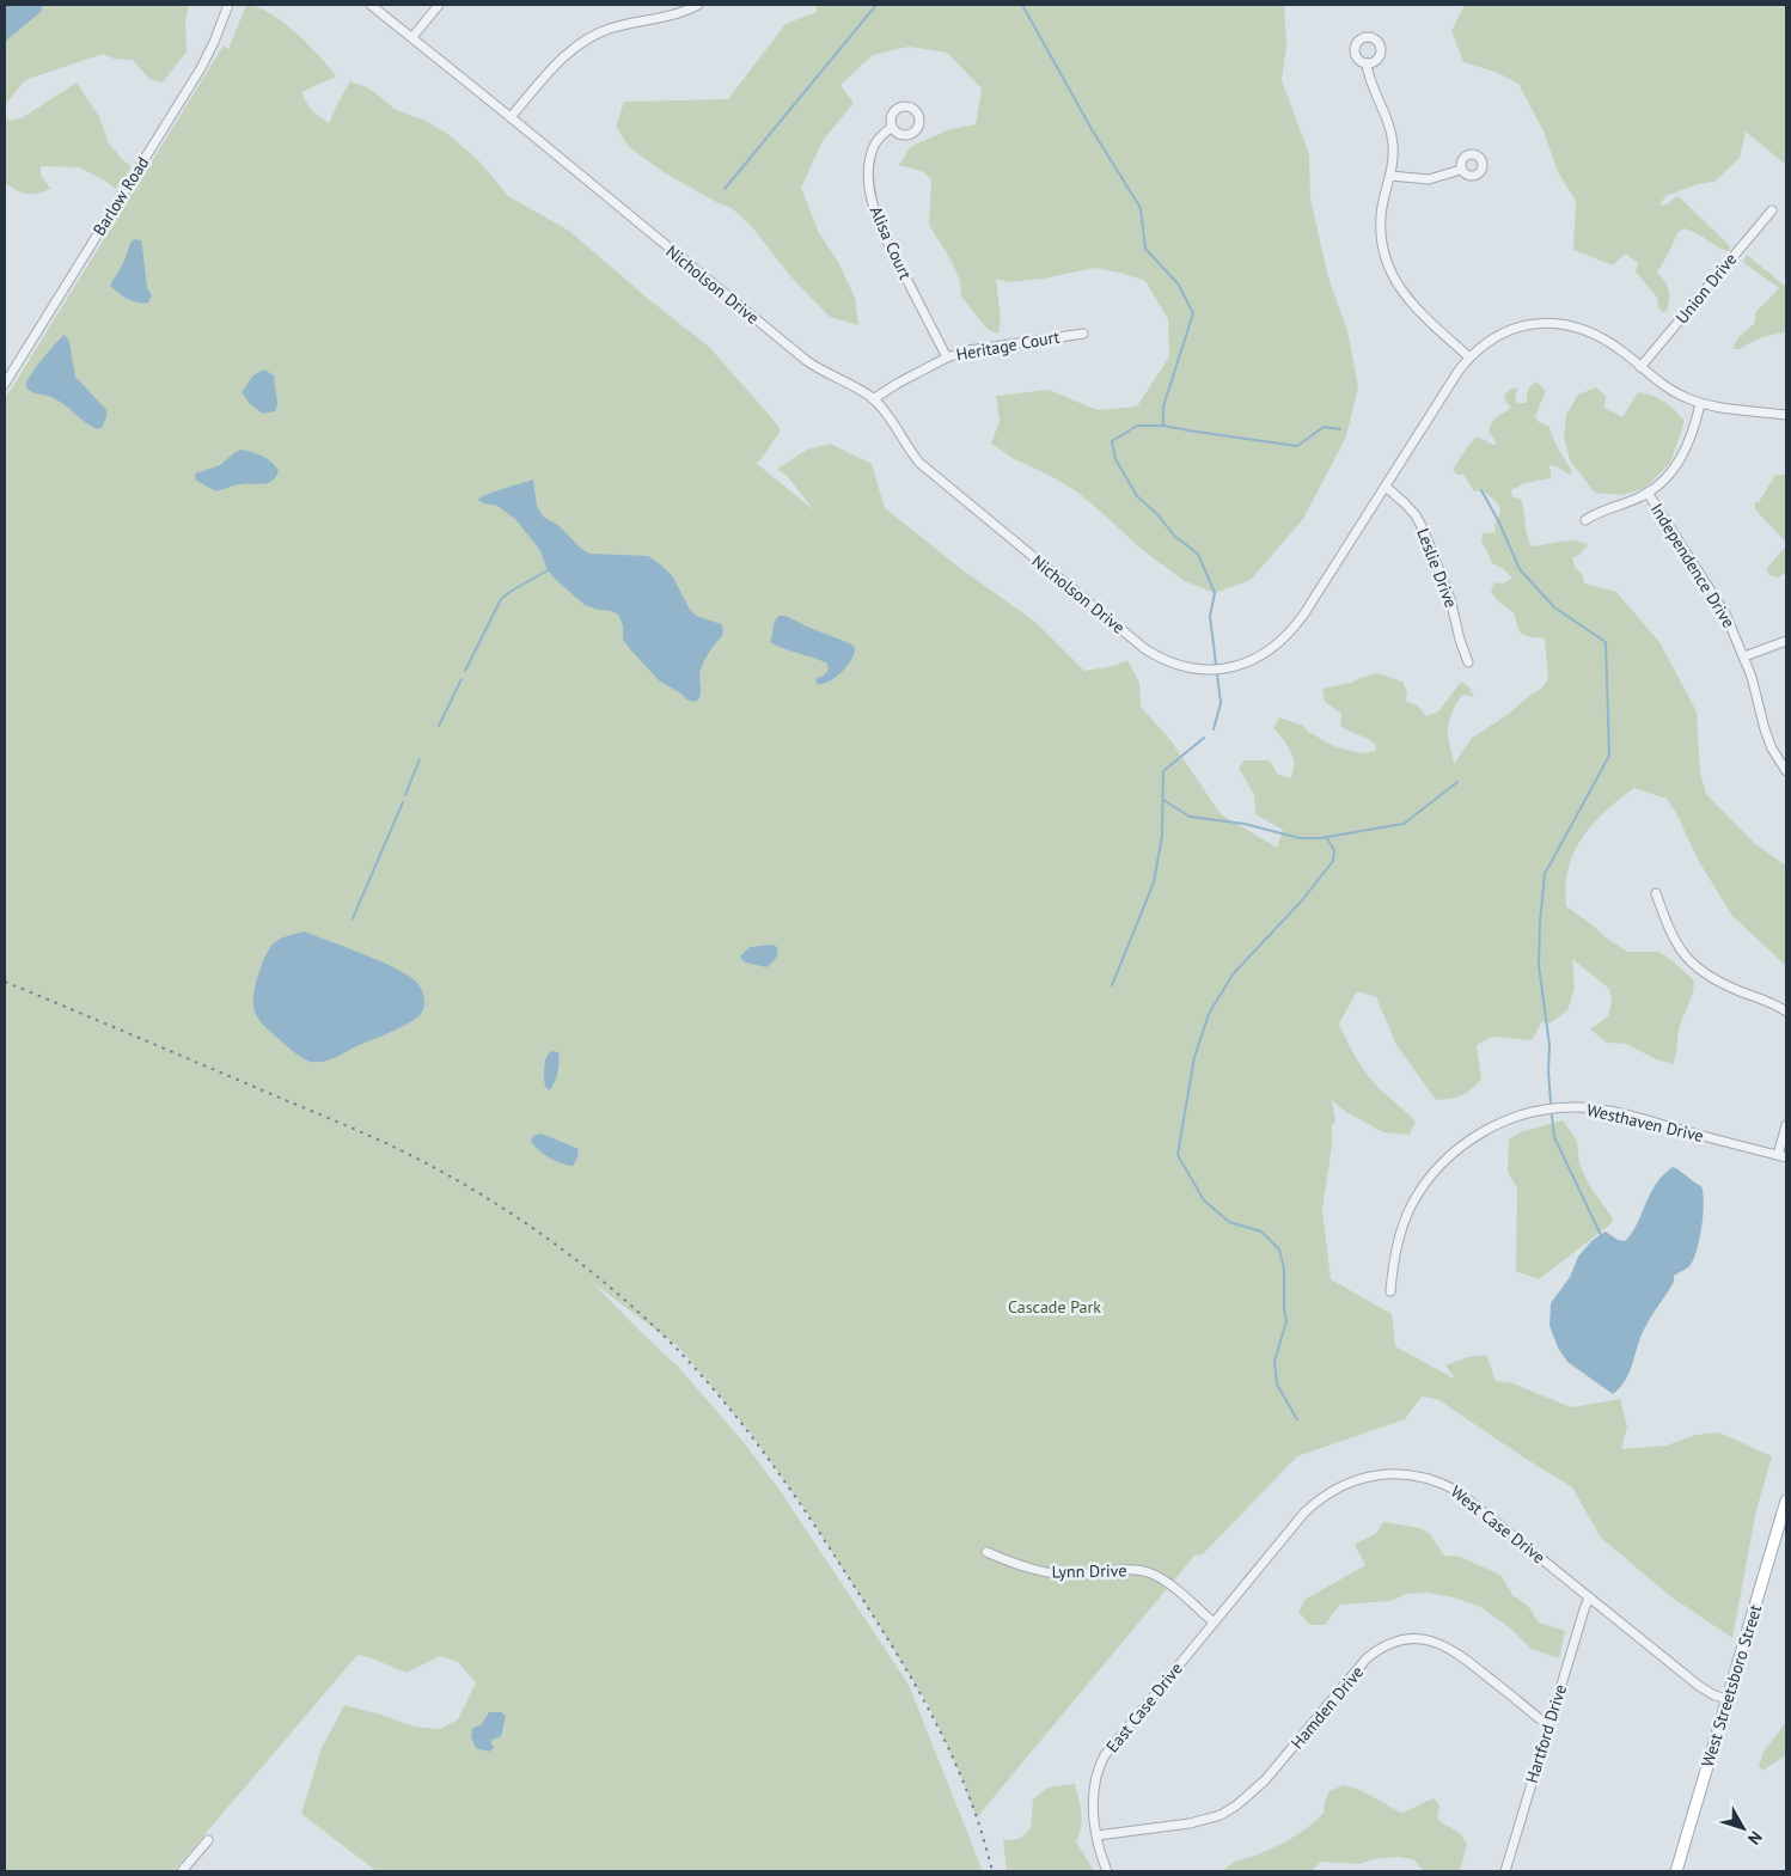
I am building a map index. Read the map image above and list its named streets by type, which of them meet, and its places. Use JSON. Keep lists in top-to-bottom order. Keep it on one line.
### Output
{"streets":{"main road":["West Streetsboro Street"],"street":["Barlow Road","Alisa Court","Nicholson Drive","Union Drive","Heritage Court","Independence Drive","Leslie Drive","Westhaven Drive","West Case Drive","Lynn Drive","East Case Drive","Hamden Drive","Hartford Drive"]},"crossings":[["Alisa Court","Heritage Court"],["Nicholson Drive","Union Drive"],["Nicholson Drive","Heritage Court"],["Nicholson Drive","Leslie Drive"],["West Case Drive","Lynn Drive"],["West Case Drive","West Streetsboro Street"],["West Case Drive","East Case Drive"],["West Case Drive","Hartford Drive"],["Lynn Drive","East Case Drive"],["East Case Drive","Hamden Drive"],["Hamden Drive","Hartford Drive"]],"parks":["Cascade Park"],"north":"bottom right"}
